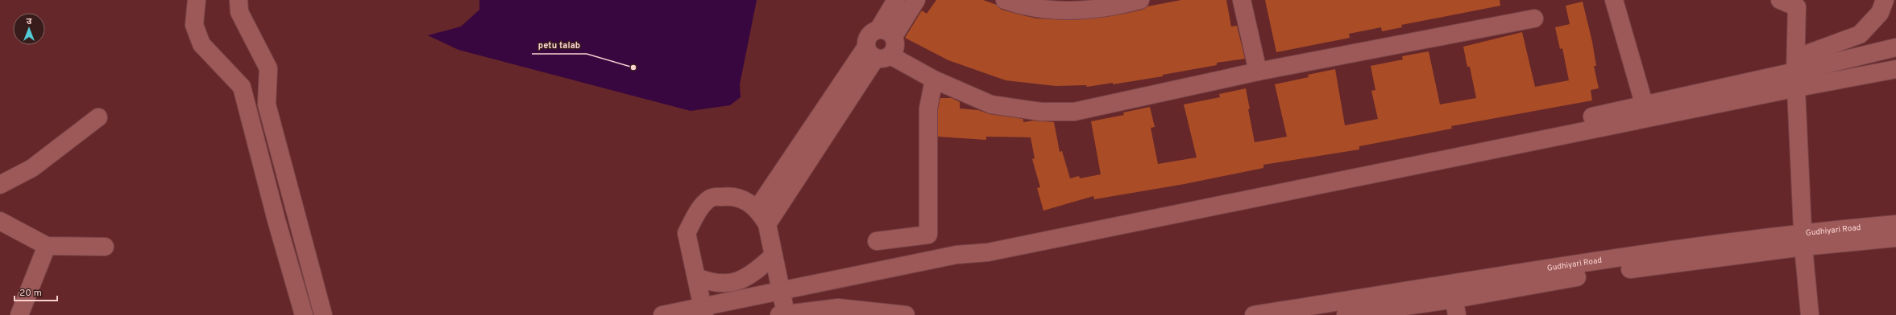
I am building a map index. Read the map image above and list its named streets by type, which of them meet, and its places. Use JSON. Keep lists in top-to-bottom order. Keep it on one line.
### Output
{"streets":{"street":["Gudhiyari Road"]},"places":["petu talab"],"scale_bar":"20 m","north":"top"}
